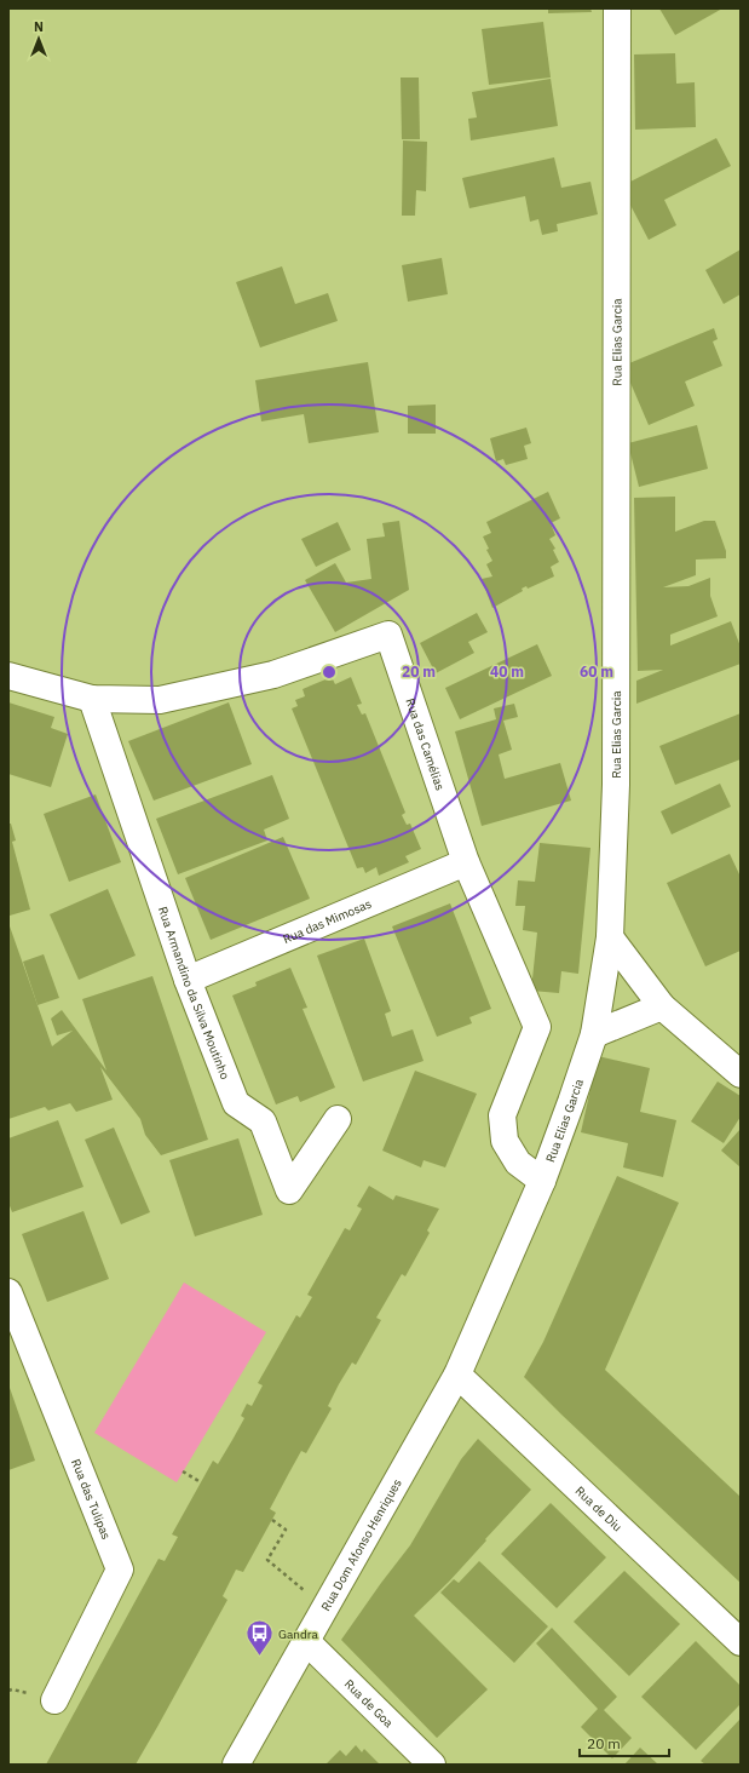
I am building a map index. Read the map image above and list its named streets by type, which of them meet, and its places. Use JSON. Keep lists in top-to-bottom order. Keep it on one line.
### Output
{"streets":{"street":["Rua Elias Garcia","Rua das Camélias","Rua das Mimosas","Rua Armandino da Silva Moutinho","Rua das Tulipas","Rua de Diu","Rua Dom Afonso Henriques","Rua de Goa"]},"crossings":[["Rua Elias Garcia","Rua das Camélias"],["Rua Elias Garcia","Rua de Diu"],["Rua Elias Garcia","Rua Dom Afonso Henriques"],["Rua das Camélias","Rua das Mimosas"],["Rua das Camélias","Rua Armandino da Silva Moutinho"],["Rua das Mimosas","Rua Armandino da Silva Moutinho"],["Rua de Diu","Rua Dom Afonso Henriques"],["Rua Dom Afonso Henriques","Rua de Goa"]],"places":{"bus stop":["Gandra"]},"scale_bar":"20 m","north":"top","rings":["20 m","40 m","60 m"]}
